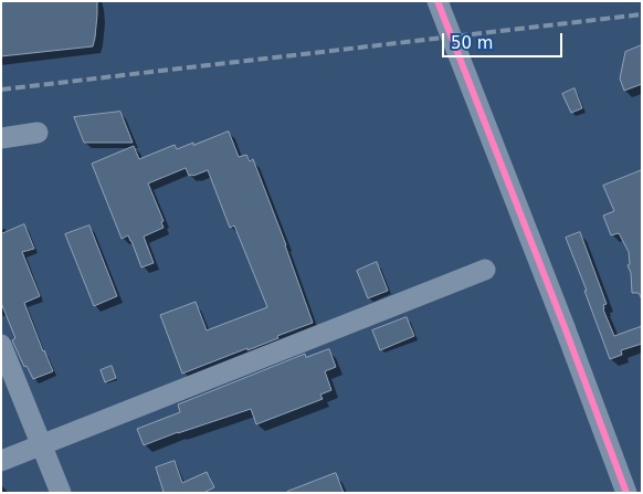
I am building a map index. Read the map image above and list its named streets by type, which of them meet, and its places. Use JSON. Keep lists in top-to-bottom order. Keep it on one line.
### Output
{"scale_bar":"50 m"}
